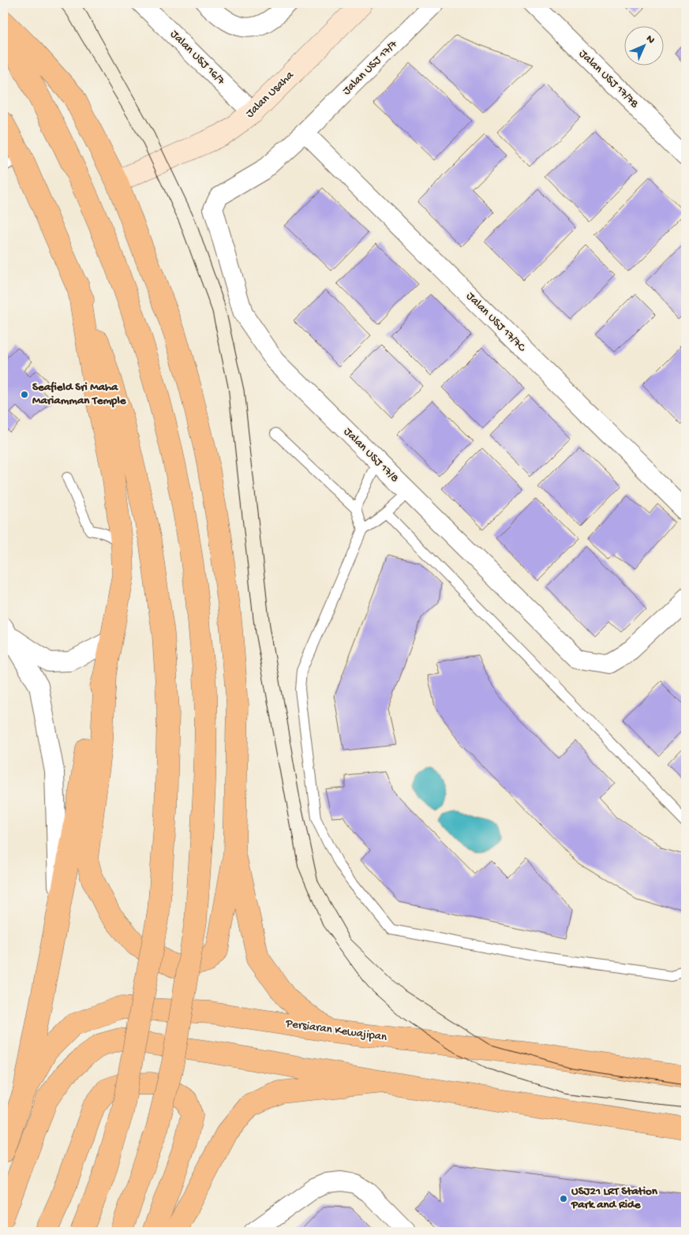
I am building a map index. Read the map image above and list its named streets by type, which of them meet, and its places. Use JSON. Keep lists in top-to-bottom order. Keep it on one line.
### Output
{"streets":{"main road":["Persiaran Kewajipan"],"street":["Jalan USJ 16/7","Jalan USJ 17/7","Jalan USJ 17/7B","Jalan Usaha","Jalan USJ 17/7C","Jalan USJ 17/8"]},"crossings":[["Jalan USJ 16/7","Jalan Usaha"],["Jalan USJ 17/7","Jalan USJ 17/7C"],["Jalan USJ 17/7","Jalan USJ 17/8"],["Jalan USJ 17/7C","Jalan USJ 17/8"]],"places":["Seafield Sri Maha Mariamman Temple","USJ21 LRT Station Park and Ride"],"north":"top right"}
